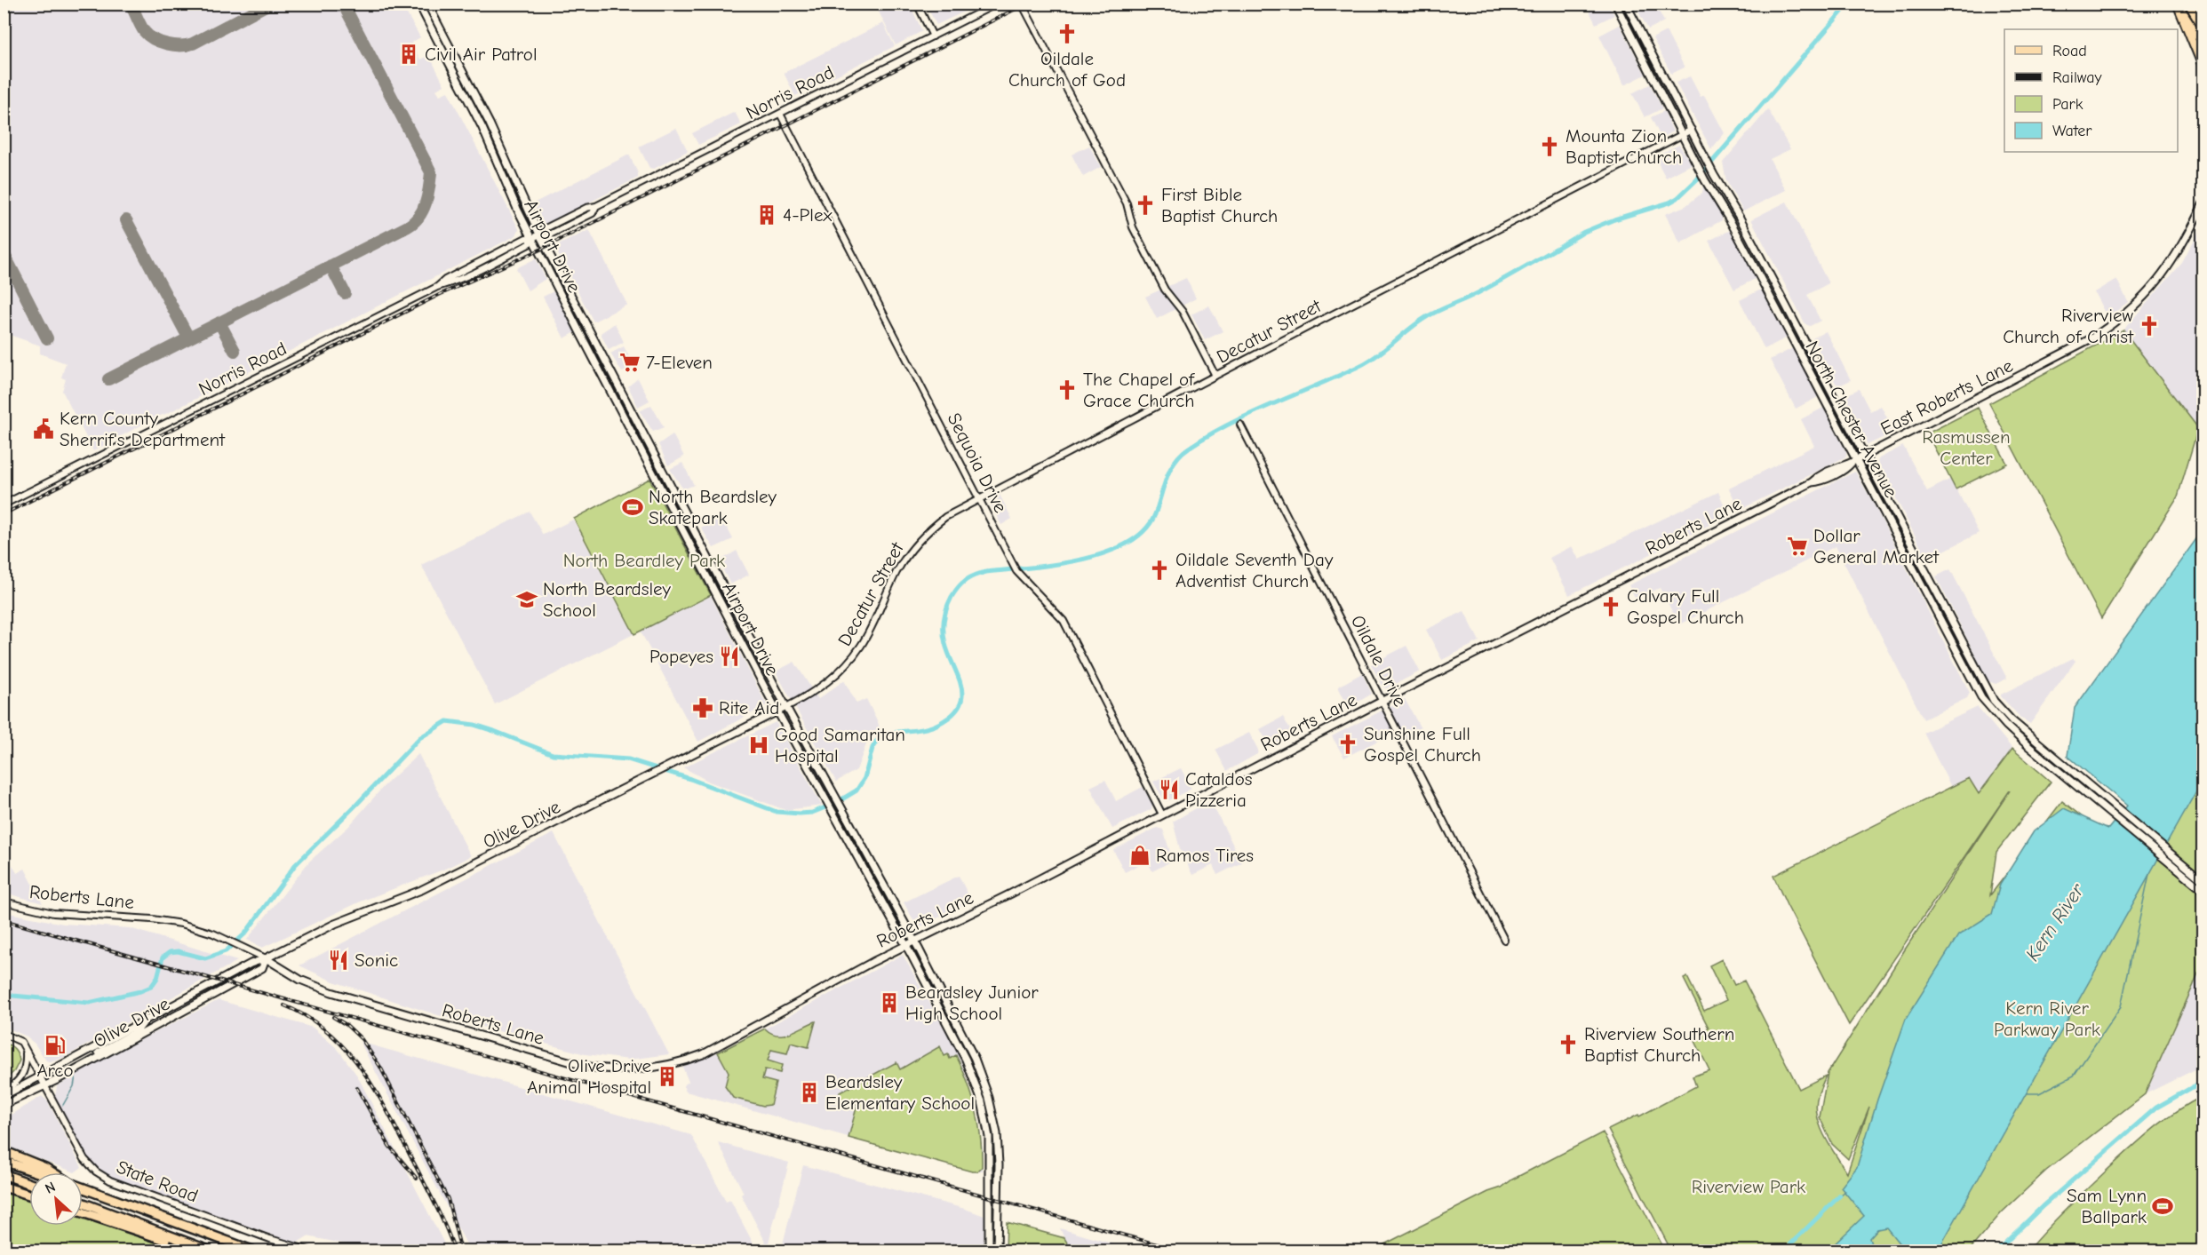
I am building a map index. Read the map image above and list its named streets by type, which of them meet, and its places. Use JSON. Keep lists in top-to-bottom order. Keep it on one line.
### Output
{"streets":{"main road":["Airport Drive","East Roberts Lane","North Chester Avenue","Roberts Lane","Olive Drive"],"street":["Norris Road","Decatur Street","Sequoia Drive","Oildale Drive","State Road"]},"crossings":[["Norris Road","Airport Drive"],["Norris Road","Sequoia Drive"],["Airport Drive","Decatur Street"],["Airport Drive","Roberts Lane"],["Airport Drive","Olive Drive"],["Decatur Street","North Chester Avenue"],["Decatur Street","Sequoia Drive"],["Decatur Street","Olive Drive"],["East Roberts Lane","North Chester Avenue"],["East Roberts Lane","Roberts Lane"],["North Chester Avenue","Roberts Lane"],["Sequoia Drive","Roberts Lane"],["Roberts Lane","Oildale Drive"],["Roberts Lane","Olive Drive"],["Olive Drive","State Road"]],"water":["Kern River"],"parks":["Rasmussen Center","North Beardley Park","Kern River Parkway Park","Riverview Park"],"places":{"church":["Oildale Church of God","Mounta Zion Baptist Church","First Bible Baptist Church","Riverview Church of Christ","The Chapel of Grace Church","Oildale Seventh Day Adventist Church","Calvary Full Gospel Church","Sunshine Full Gospel Church","Riverview Southern Baptist Church"],"building":["Civil Air Patrol","4-Plex","Beardsley Junior High School","Olive Drive Animal Hospital","Beardsley Elementary School"],"supermarket":["7-Eleven","Dollar General Market"],"public building":["Kern County Sherrif's Department"],"sports":["North Beardsley Skatepark","Sam Lynn Ballpark"],"school or university":["North Beardsley School"],"restaurant":["Popeyes","Cataldos Pizzeria","Sonic"],"pharmacy":["Rite Aid"],"hospital":["Good Samaritan Hospital"],"shop":["Ramos Tires"],"fuel station":["Arco"]},"legend":["Road","Railway","Park","Water"],"north":"top left"}
